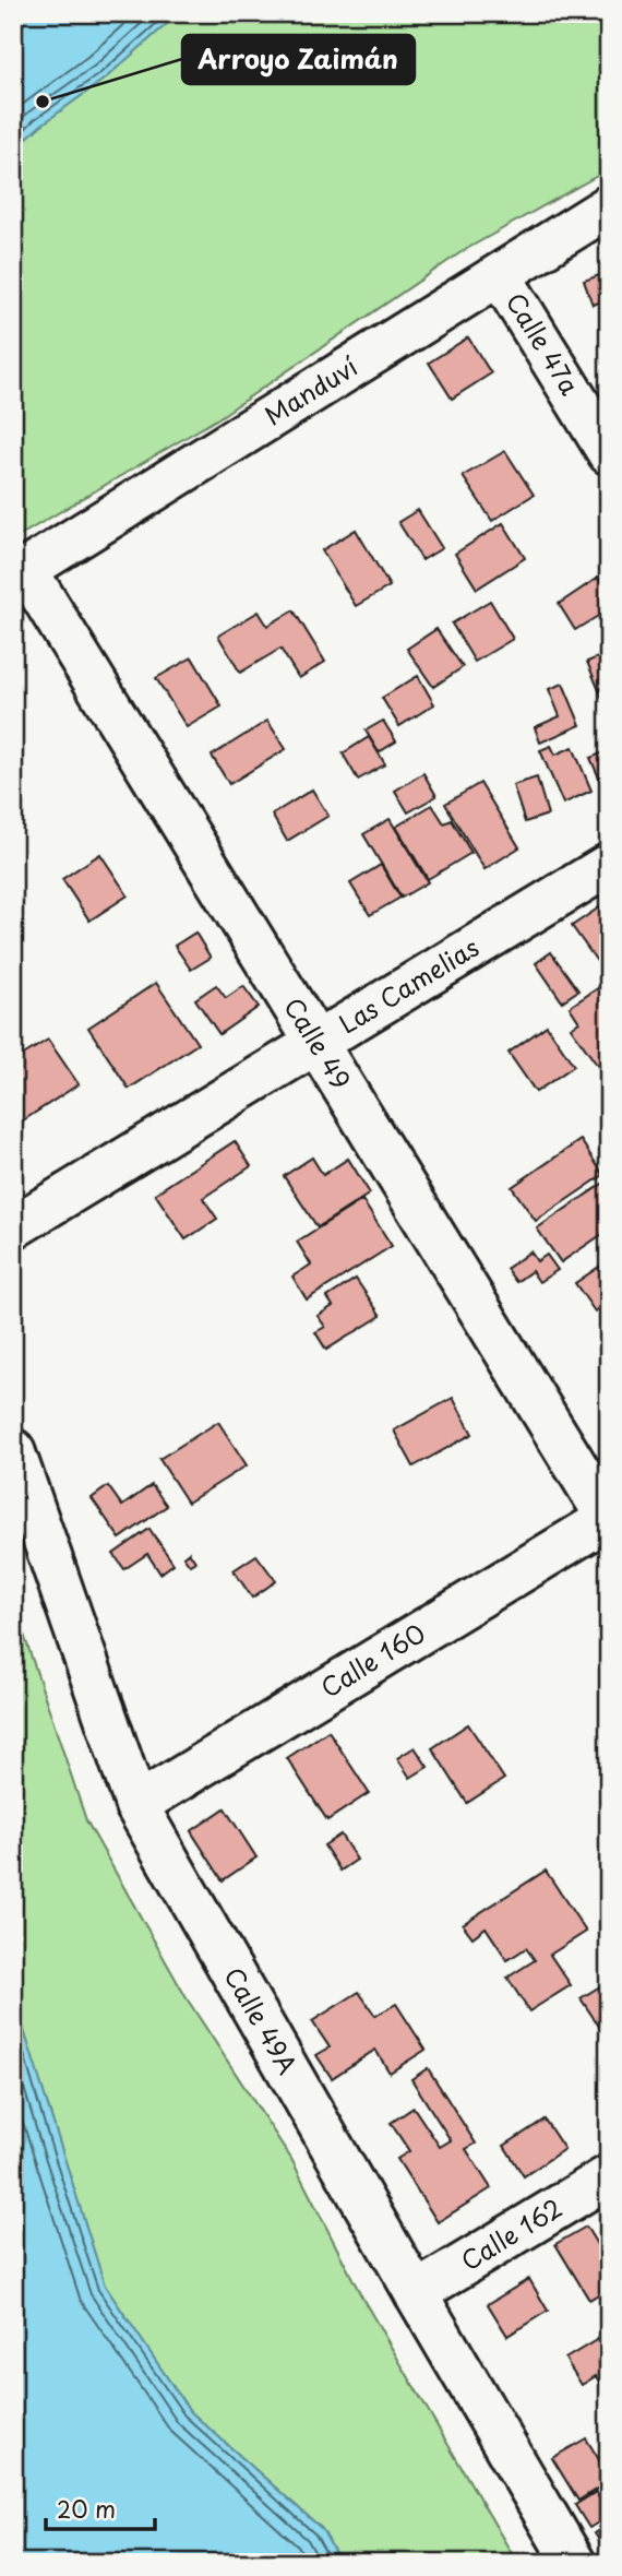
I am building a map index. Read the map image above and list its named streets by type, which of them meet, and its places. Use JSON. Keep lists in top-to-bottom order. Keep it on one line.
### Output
{"streets":{"street":["Calle 47a","Manduví","Las Camelias","Calle 49","Calle 160","Calle 49A","Calle 162"]},"crossings":[["Calle 47a","Manduví"],["Manduví","Calle 49"],["Las Camelias","Calle 49"],["Calle 49","Calle 160"],["Calle 160","Calle 49A"],["Calle 49A","Calle 162"]],"places":["Arroyo Zaimán"],"scale_bar":"20 m"}
